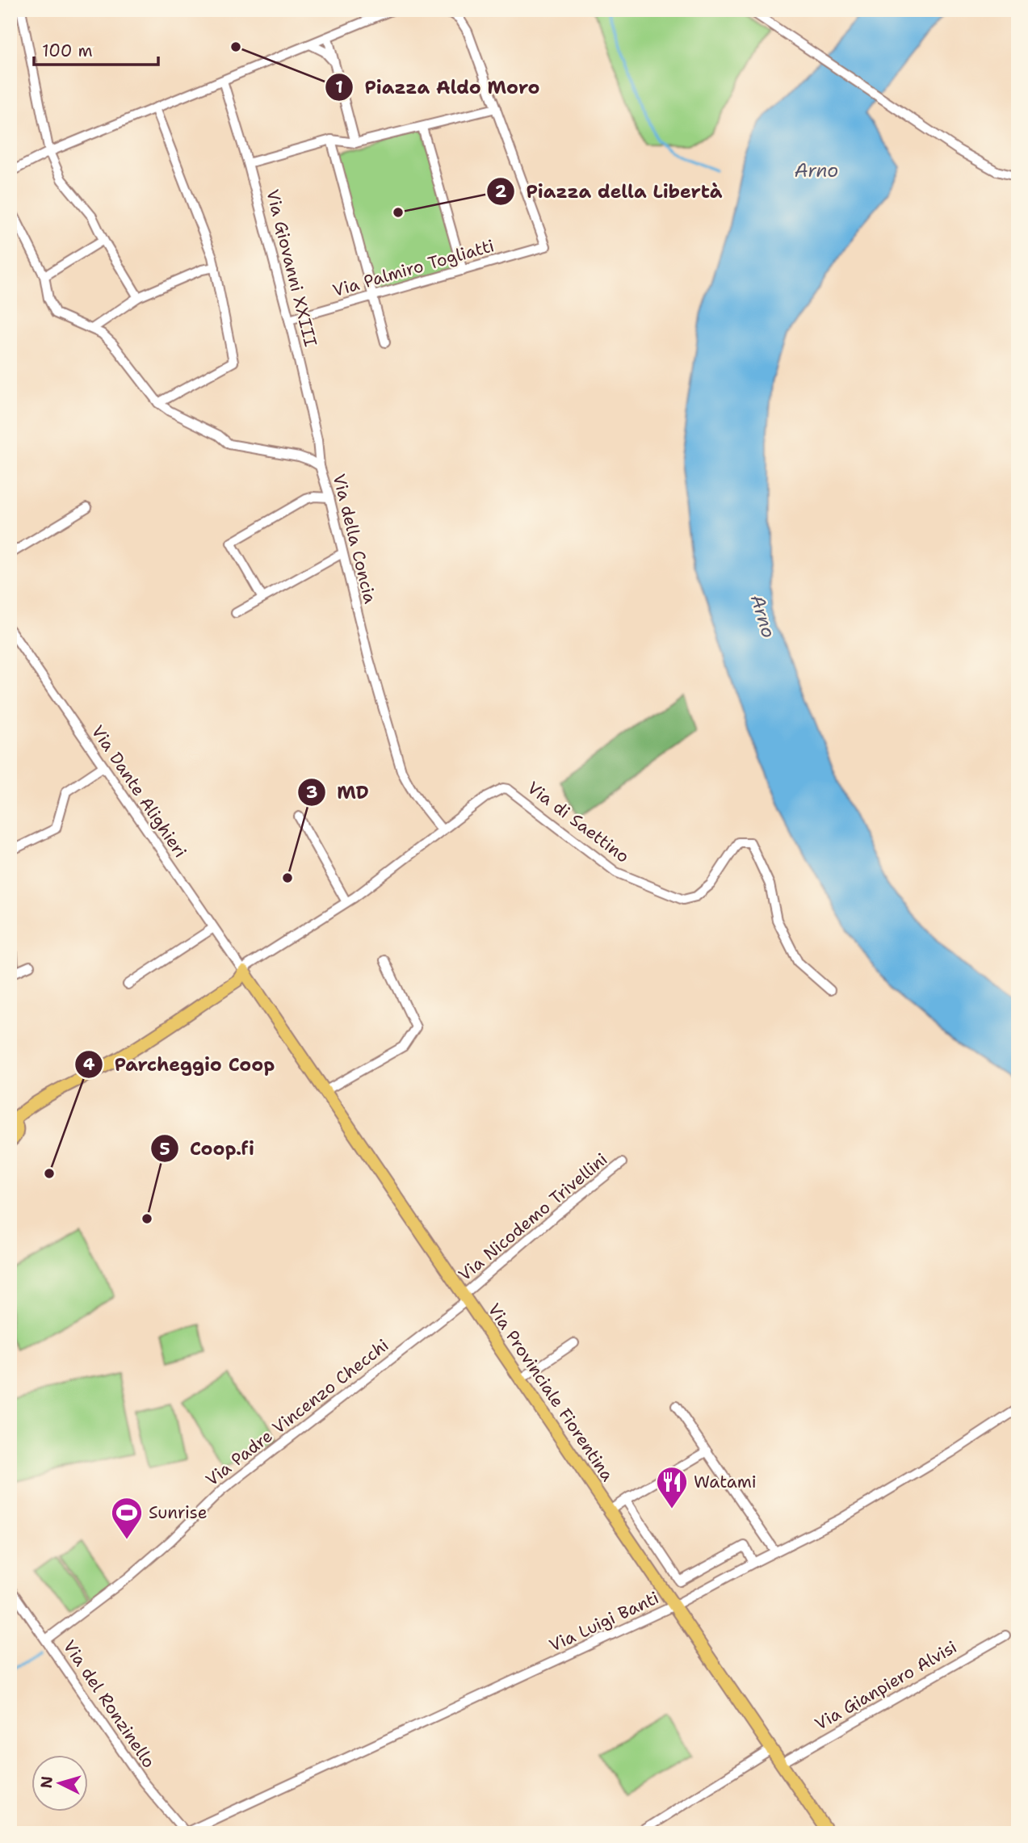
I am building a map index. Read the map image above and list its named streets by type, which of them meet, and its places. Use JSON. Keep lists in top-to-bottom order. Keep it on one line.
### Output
{"streets":{"main road":["Via Provinciale Fiorentina"],"street":["Via Giovanni XXIII","Via Palmiro Togliatti","Via della Concia","Via Dante Alighieri","Via di Saettino","Via Nicodemo Trivellini","Via Padre Vincenzo Checchi","Via Luigi Banti","Via Gianpiero Alvisi","Via del Ronzinello"]},"crossings":[["Via Giovanni XXIII","Via Palmiro Togliatti"],["Via Giovanni XXIII","Via della Concia"],["Via della Concia","Via di Saettino"],["Via Dante Alighieri","Via di Saettino"],["Via Dante Alighieri","Via Provinciale Fiorentina"],["Via di Saettino","Via Provinciale Fiorentina"],["Via Nicodemo Trivellini","Via Provinciale Fiorentina"],["Via Nicodemo Trivellini","Via Padre Vincenzo Checchi"],["Via Provinciale Fiorentina","Via Padre Vincenzo Checchi"],["Via Provinciale Fiorentina","Via Luigi Banti"],["Via Provinciale Fiorentina","Via Gianpiero Alvisi"],["Via Padre Vincenzo Checchi","Via del Ronzinello"],["Via Luigi Banti","Via del Ronzinello"]],"water":["Arno"],"places":{"other":["Piazza Aldo Moro","Piazza della Libertà","MD","Parcheggio Coop","Coop.fi"],"restaurant":["Watami"],"sports":["Sunrise"]},"scale_bar":"100 m","north":"left"}
